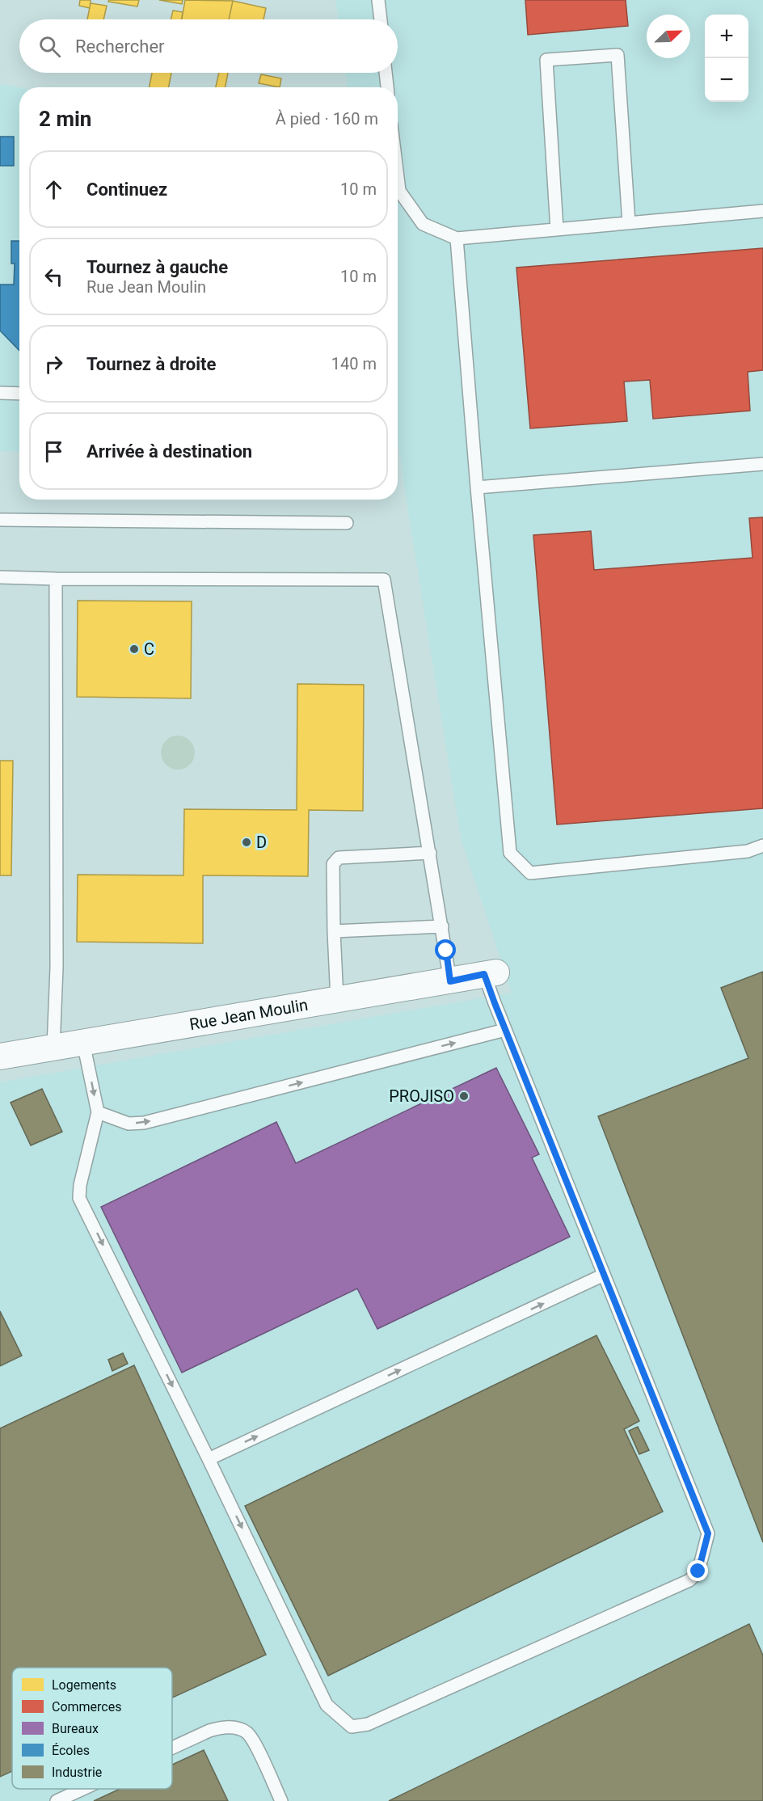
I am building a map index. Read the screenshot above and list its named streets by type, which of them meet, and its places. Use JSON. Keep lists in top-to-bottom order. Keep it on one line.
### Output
{"streets":{"street":["Rue Jean Moulin"]},"places":["C","D","PROJISO"],"legend":["Logements","Commerces","Bureaux","Écoles","Industrie"],"north":"top right","page":{"map_buttons":["+","−"],"search":"Rechercher","heading":["2 min","À pied · 160 m"],"list":[["Continuez","10 m"],["Tournez à gauche","Rue Jean Moulin","10 m"],["Tournez à droite","140 m"],"Arrivée à destination"]}}
